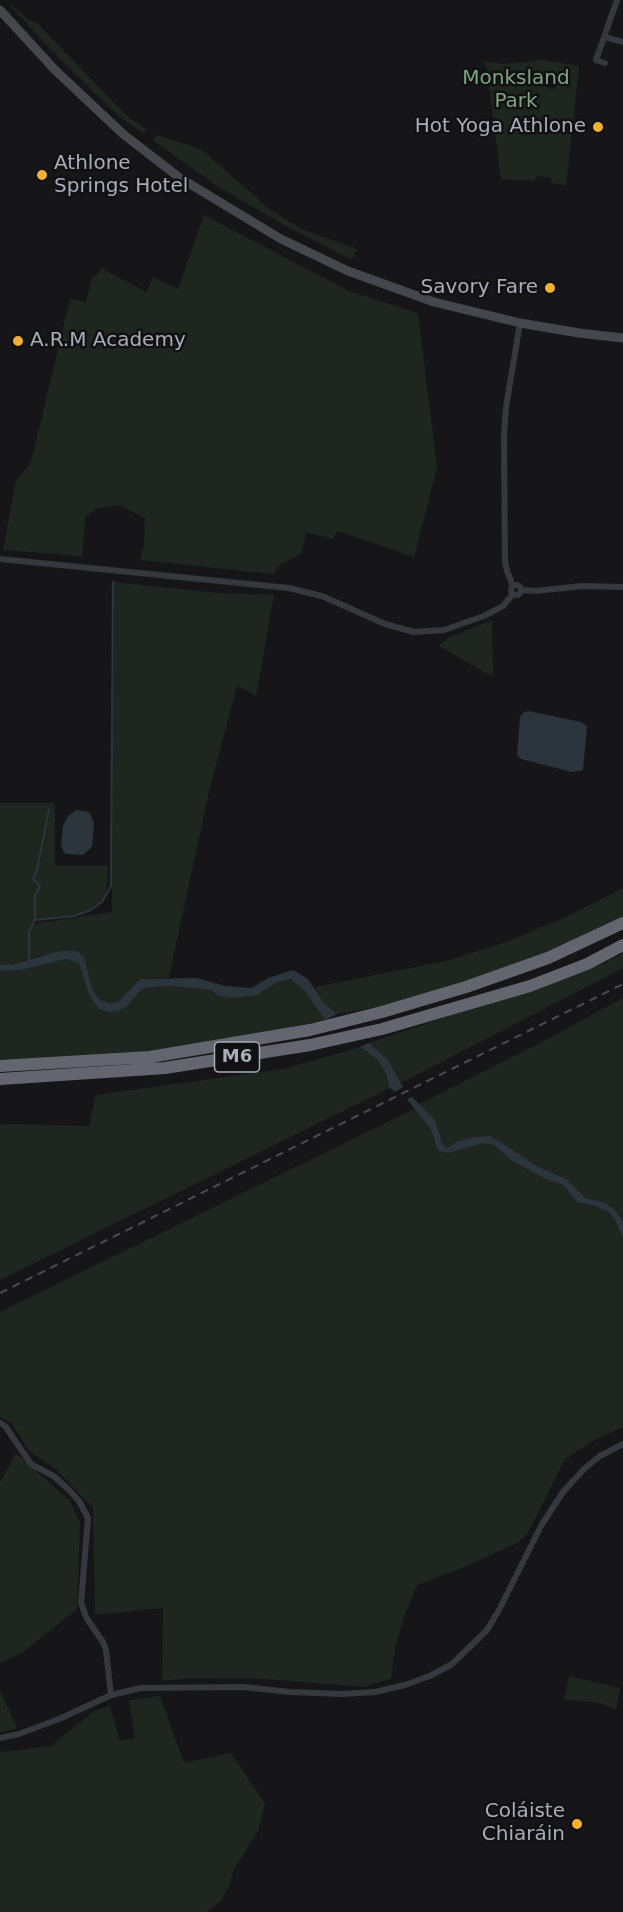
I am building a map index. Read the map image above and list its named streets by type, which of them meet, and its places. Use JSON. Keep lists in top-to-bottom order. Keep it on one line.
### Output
{"streets":{"highway":["M6"]},"parks":["Monksland Park"],"places":["Hot Yoga Athlone","Athlone Springs Hotel","Savory Fare","A.R.M Academy","Coláiste Chiaráin"]}
